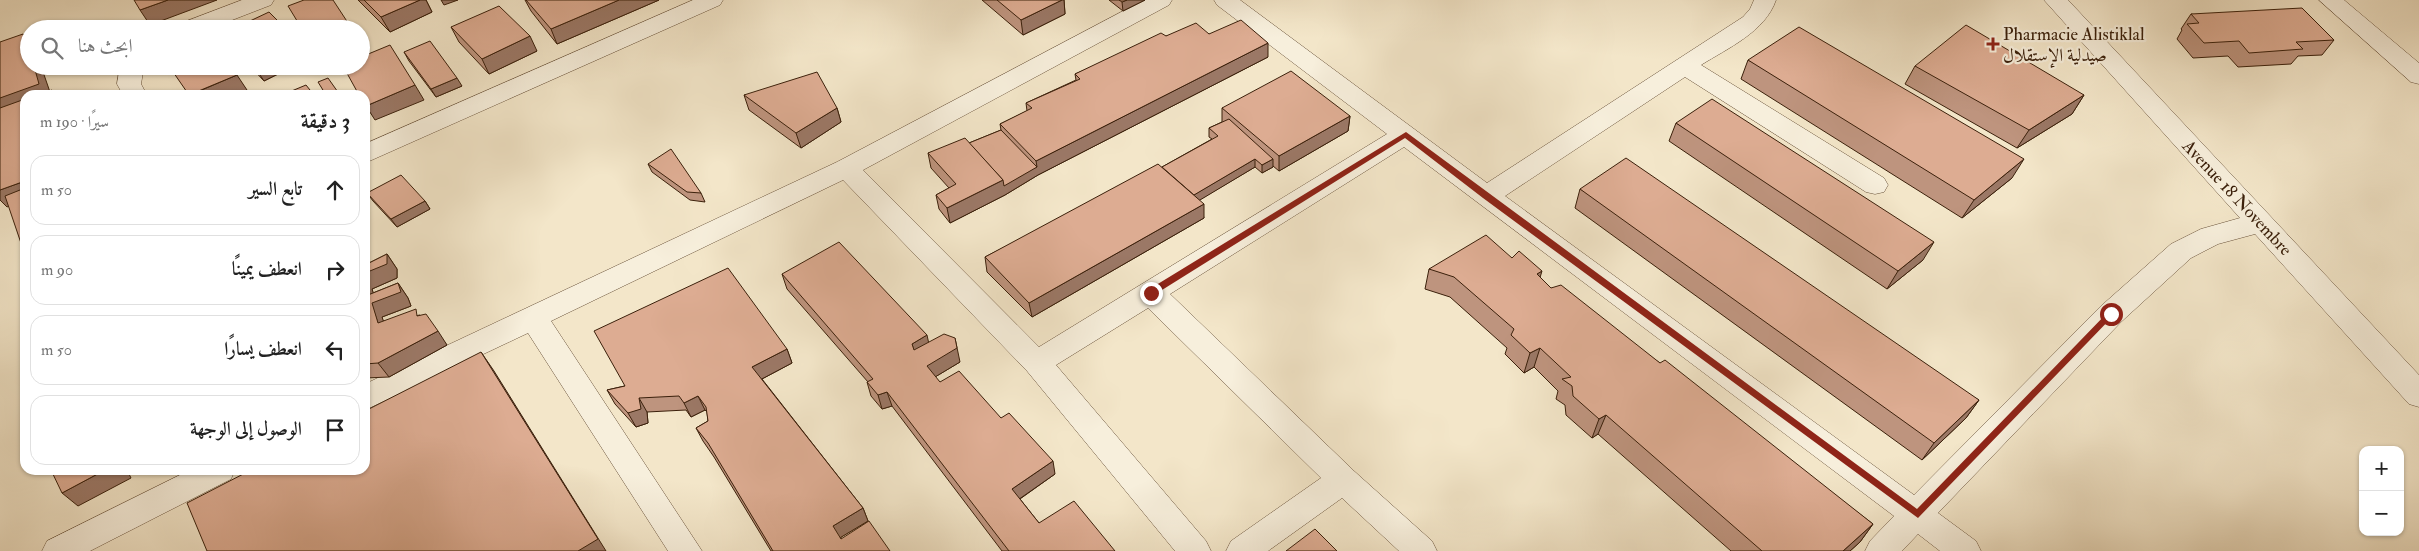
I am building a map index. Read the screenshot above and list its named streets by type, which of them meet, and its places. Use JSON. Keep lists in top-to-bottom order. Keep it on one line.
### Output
{"streets":{"street":["Avenue 18 Novembre"]},"places":{"health":["Pharmacie Alistiklal صيدلية الإستقلال"]},"page":{"search":"ابحث هنا","heading":["3 دقيقة","سيرًا · 190 m"],"list":[["تابع السير","50 m"],["انعطف يمينًا","90 m"],["انعطف يسارًا","50 m"],"الوصول إلى الوجهة"],"map_buttons":["+","−"]}}
